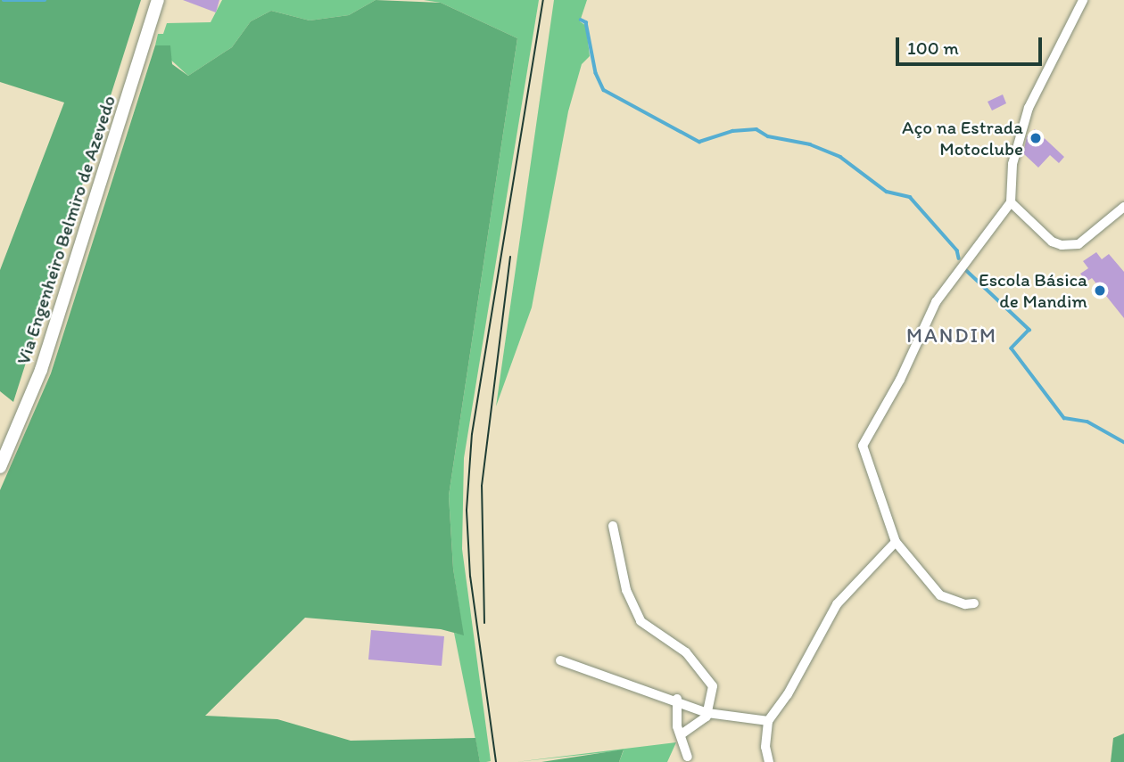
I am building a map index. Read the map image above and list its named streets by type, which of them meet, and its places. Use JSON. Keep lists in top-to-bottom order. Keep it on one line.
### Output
{"streets":{"main road":["Via Engenheiro Belmiro de Azevedo"]},"districts":["MANDIM"],"places":["Aço na Estrada Motoclube","Escola Básica de Mandim"],"scale_bar":"100 m"}
